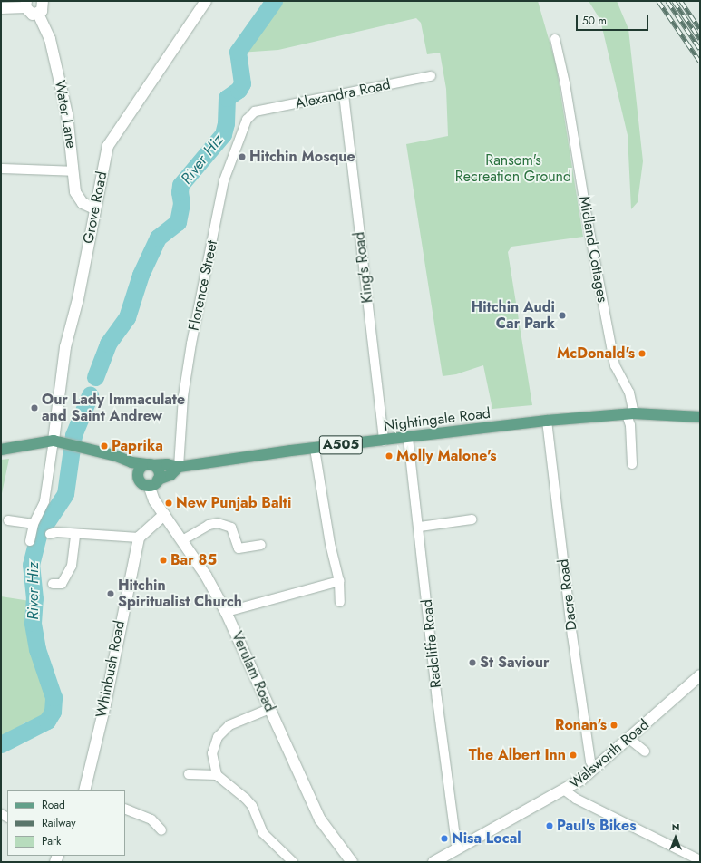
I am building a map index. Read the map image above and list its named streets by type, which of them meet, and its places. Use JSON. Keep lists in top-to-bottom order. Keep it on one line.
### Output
{"streets":{"main road":["Nightingale Road","A505"],"street":["Alexandra Road","Water Lane","Grove Road","Midland Cottages","King's Road","Florence Street","Dacre Road","Radcliffe Road","Whinbush Road","Verulam Road","Walsworth Road"]},"crossings":[["Alexandra Road","King's Road"],["Alexandra Road","Florence Street"],["Water Lane","Grove Road"],["Grove Road","Nightingale Road"],["Midland Cottages","Nightingale Road"],["King's Road","Nightingale Road"],["Florence Street","Nightingale Road"],["Nightingale Road","Dacre Road"],["Nightingale Road","Radcliffe Road"],["Nightingale Road","Verulam Road"],["Dacre Road","Walsworth Road"],["Radcliffe Road","Walsworth Road"]],"water":["River Hiz"],"parks":["Ransom's Recreation Ground"],"places":["Hitchin Mosque","Hitchin Audi Car Park","McDonald's","Our Lady Immaculate and Saint Andrew","Paprika","Molly Malone's","New Punjab Balti","Bar 85","Hitchin Spiritualist Church","St Saviour","Ronan's","The Albert Inn","Paul's Bikes","Nisa Local"],"legend":["Road","Railway","Park"],"scale_bar":"50 m","north":"top"}
